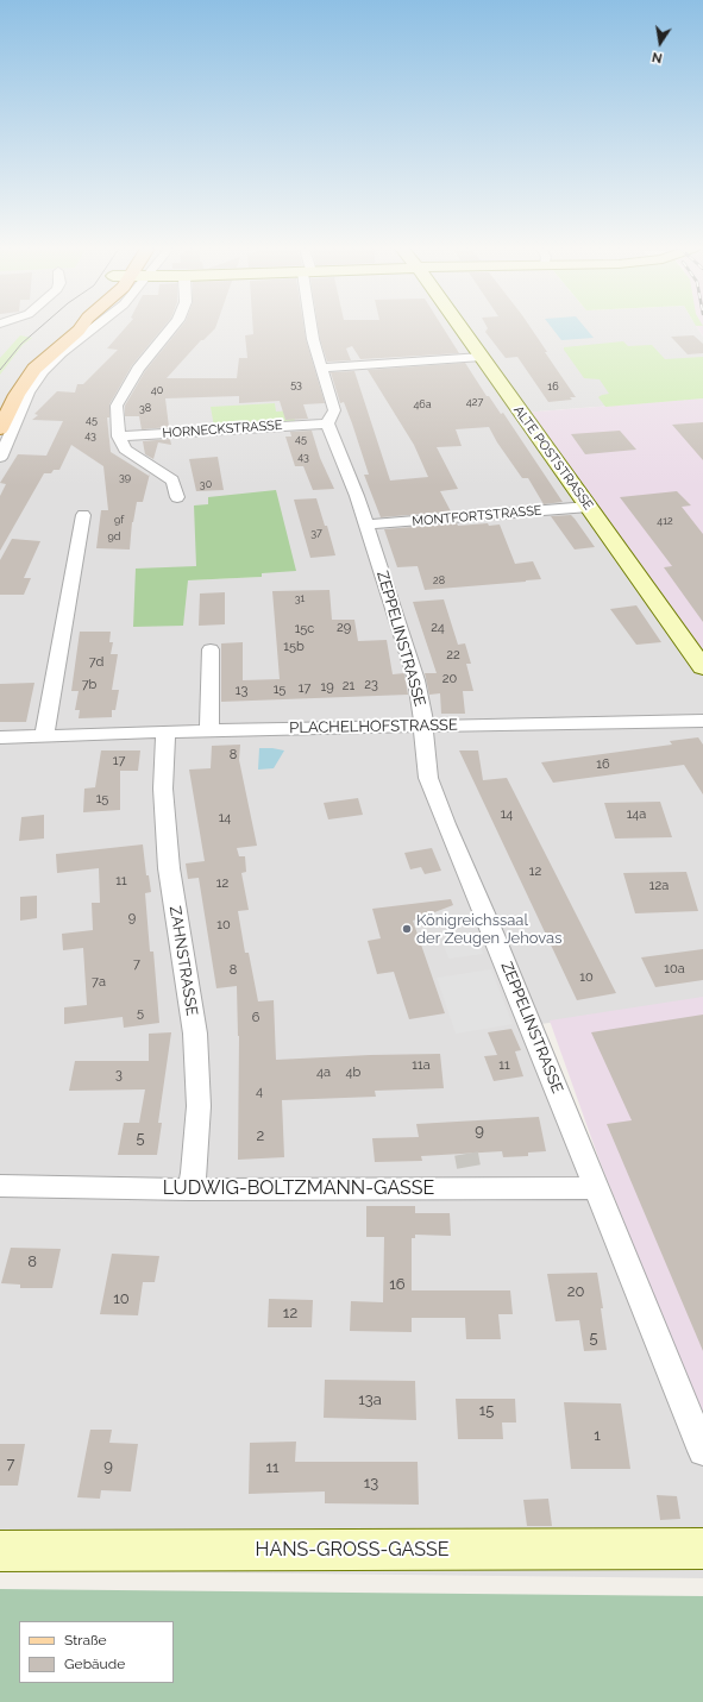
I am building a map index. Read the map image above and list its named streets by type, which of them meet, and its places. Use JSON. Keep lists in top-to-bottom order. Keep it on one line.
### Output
{"streets":{"street":["HORNECKSTRASSE","ALTE POSTSTRASSE","MONTFORTSTRASSE","ZEPPELINSTRASSE","PLACHELHOFSTRASSE","ZAHNSTRASSE","LUDWIG-BOLTZMANN-GASSE","HANS-GROSS-GASSE"]},"crossings":[["HORNECKSTRASSE","ZEPPELINSTRASSE"],["ALTE POSTSTRASSE","MONTFORTSTRASSE"],["MONTFORTSTRASSE","ZEPPELINSTRASSE"],["ZEPPELINSTRASSE","PLACHELHOFSTRASSE"],["ZEPPELINSTRASSE","LUDWIG-BOLTZMANN-GASSE"],["PLACHELHOFSTRASSE","ZAHNSTRASSE"],["ZAHNSTRASSE","LUDWIG-BOLTZMANN-GASSE"]],"places":["Königreichssaal der Zeugen Jehovas"],"house_numbers":["53","16","40","427","46a","38","45","43","45","43","39","30","9f","412","37","9d","28","31","29","24","15c","15b","22","7d","20","7b","23","21","19","17","15","13","8","17","16","15","14","14a","14","12","11","12","12a","9","10","7","10a","8","10","7a","5","6","11a","11","4a","4b","3","4","9","2","5","8","16","20","10","12","5","13a","15","1","7","9","11","13"],"legend":["Straße","Gebäude"],"north":"bottom"}
